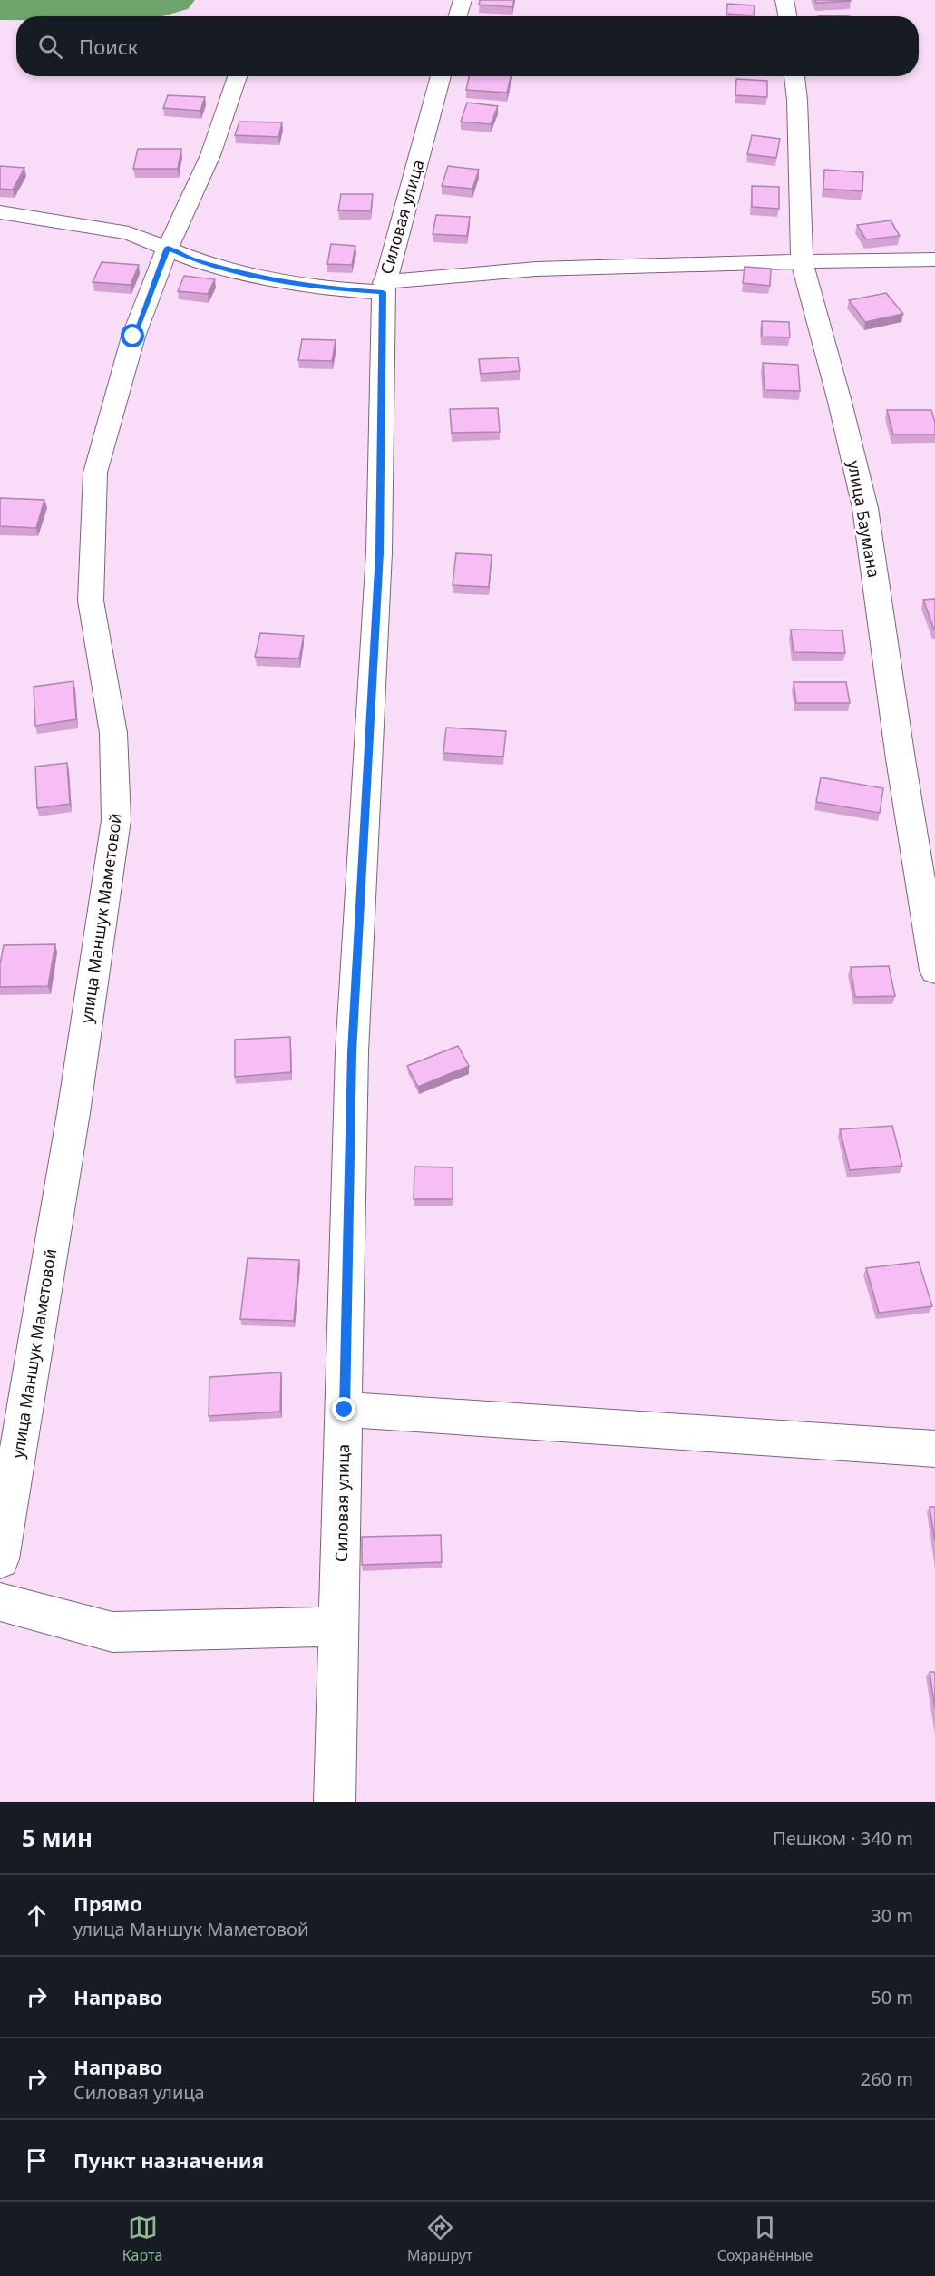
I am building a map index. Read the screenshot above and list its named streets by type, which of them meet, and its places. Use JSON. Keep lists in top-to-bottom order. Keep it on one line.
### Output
{"streets":{"street":["Силовая улица","улица Баумана","улица Маншук Маметовой"]},"page":{"search":"Поиск","heading":["5 мин","Пешком · 340 m"],"list":[["Прямо","улица Маншук Маметовой","30 m"],["Направо","50 m"],["Направо","Силовая улица","260 m"],"Пункт назначения"],"nav":["Карта","Маршрут","Сохранённые"]}}
